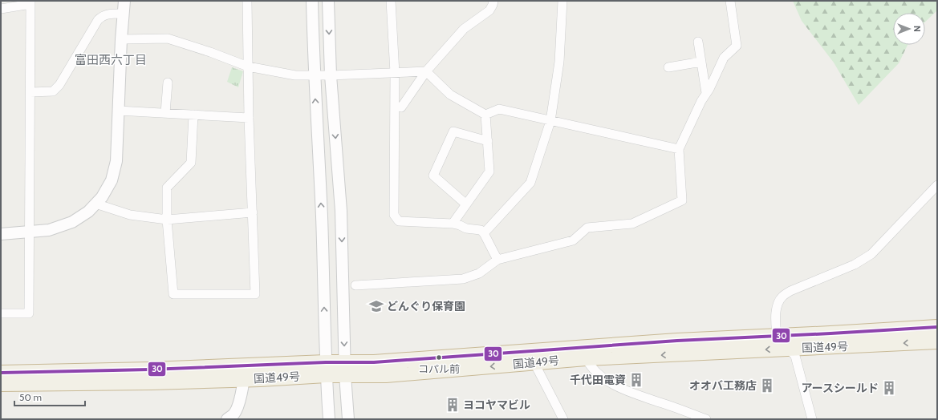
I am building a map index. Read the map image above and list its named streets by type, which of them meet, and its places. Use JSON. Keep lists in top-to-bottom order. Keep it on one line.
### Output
{"streets":{"highway":["国道49号"]},"districts":["富田西六丁目"],"places":{"school or university":["どんぐり保育園"],"other":["コパル前"],"building":["千代田電資","オオバ工務店","アースシールド","ヨコヤマビル"]},"lines":["transit line 30"],"scale_bar":"50 m","north":"right"}
